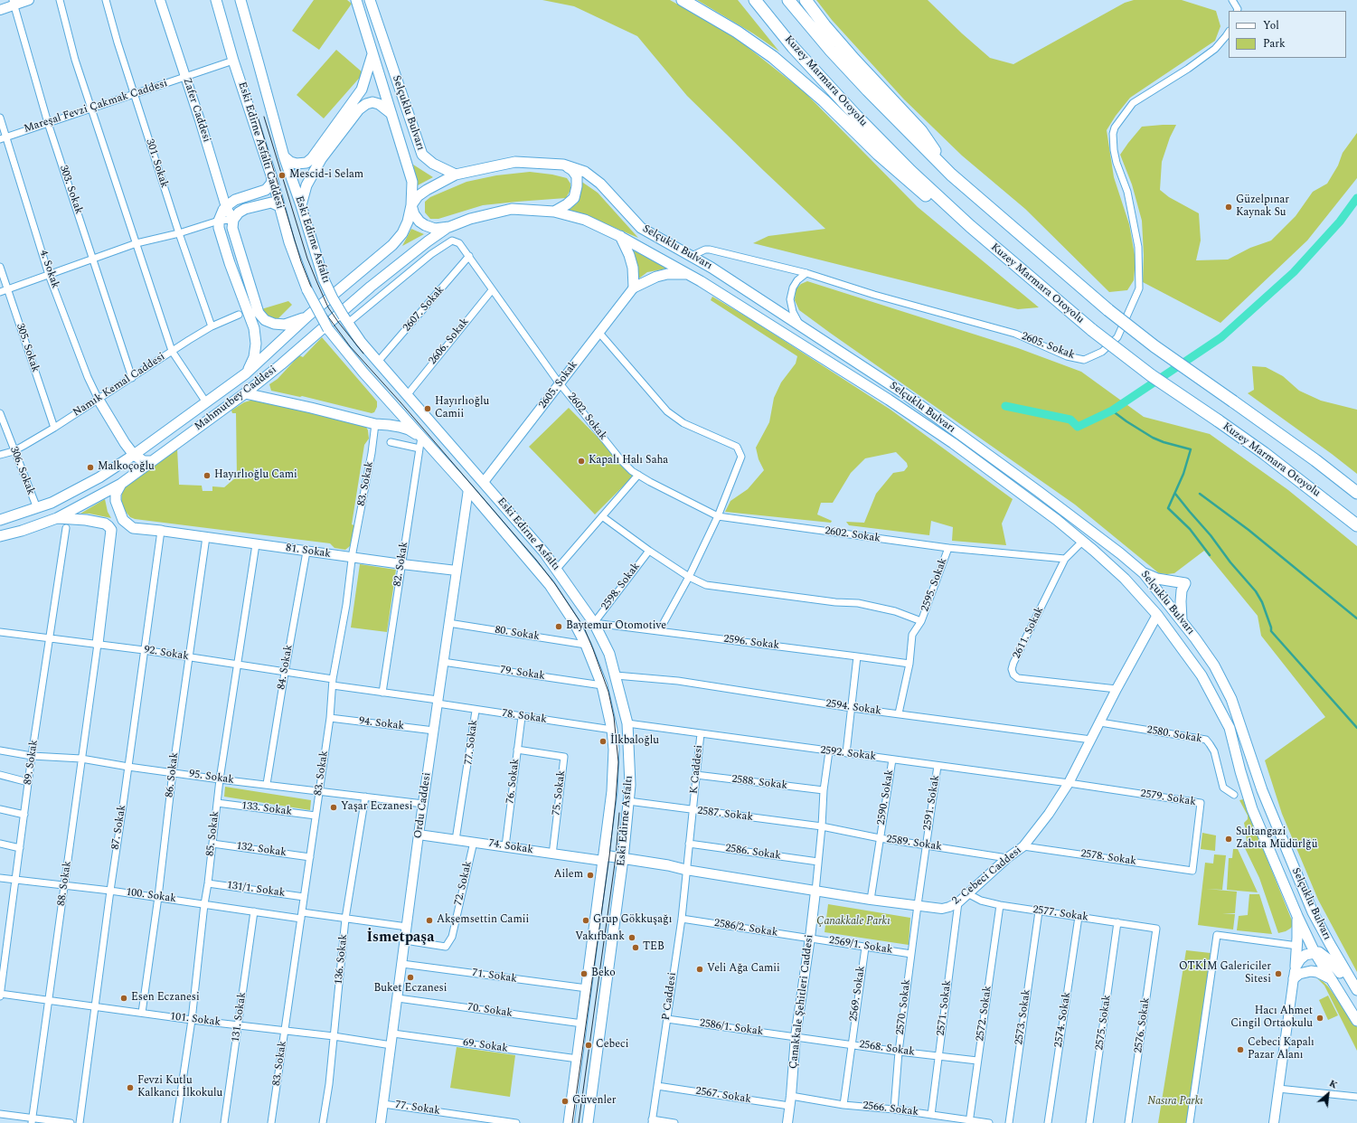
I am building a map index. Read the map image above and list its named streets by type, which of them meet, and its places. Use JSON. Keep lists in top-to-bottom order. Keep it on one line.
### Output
{"streets":{"highway":["Kuzey Marmara Otoyolu"],"main road":["Zafer Caddesi","Selçuklu Bulvarı","Eski Edirne Asfaltı Caddesi","Eski Edirne Asfaltı","2605. Sokak","Mahmutbey Caddesi","81. Sokak","Ordu Caddesi","74. Sokak","2. Cebeci Caddesi","Çanakkale Şehitleri Caddesi"],"street":["Mareşal Fevzi Çakmak Caddesi","301. Sokak","303. Sokak","4. Sokak","2607. Sokak","2606. Sokak","305. Sokak","Namık Kemal Caddesi","2602. Sokak","306. Sokak","83. Sokak","82. Sokak","2595. Sokak","2598. Sokak","2611. Sokak","80. Sokak","2596. Sokak","92. Sokak","84. Sokak","79. Sokak","2594. Sokak","78. Sokak","94. Sokak","2580. Sokak","77. Sokak","2592. Sokak","89. Sokak","K Caddesi","86. Sokak","95. Sokak","76. Sokak","2588. Sokak","75. Sokak","2590. Sokak","2579. Sokak","2591. Sokak","133. Sokak","2587. Sokak","87. Sokak","85. Sokak","2589. Sokak","132. Sokak","2586. Sokak","2578. Sokak","88. Sokak","72. Sokak","131/1. Sokak","100. Sokak","2577. Sokak","2586/2. Sokak","2569/1. Sokak","136. Sokak","71. Sokak","2569. Sokak","P Caddesi","2570. Sokak","2571. Sokak","70. Sokak","2572. Sokak","131. Sokak","2573. Sokak","101. Sokak","2574. Sokak","2575. Sokak","2576. Sokak","2586/1. Sokak","69. Sokak","2568. Sokak","2567. Sokak","2566. Sokak"]},"crossings":[["Mareşal Fevzi Çakmak Caddesi","Zafer Caddesi"],["Mareşal Fevzi Çakmak Caddesi","Eski Edirne Asfaltı Caddesi"],["Mareşal Fevzi Çakmak Caddesi","301. Sokak"],["Mareşal Fevzi Çakmak Caddesi","303. Sokak"],["Mareşal Fevzi Çakmak Caddesi","4. Sokak"],["Selçuklu Bulvarı","2605. Sokak"],["Selçuklu Bulvarı","Mahmutbey Caddesi"],["Selçuklu Bulvarı","2611. Sokak"],["Selçuklu Bulvarı","2. Cebeci Caddesi"],["Eski Edirne Asfaltı Caddesi","Eski Edirne Asfaltı"],["301. Sokak","Namık Kemal Caddesi"],["303. Sokak","Namık Kemal Caddesi"],["Eski Edirne Asfaltı","2607. Sokak"],["Eski Edirne Asfaltı","2606. Sokak"],["Eski Edirne Asfaltı","2605. Sokak"],["Eski Edirne Asfaltı","2602. Sokak"],["Eski Edirne Asfaltı","82. Sokak"],["Eski Edirne Asfaltı","2598. Sokak"],["Eski Edirne Asfaltı","80. Sokak"],["Eski Edirne Asfaltı","2596. Sokak"],["Eski Edirne Asfaltı","79. Sokak"],["Eski Edirne Asfaltı","2594. Sokak"],["Eski Edirne Asfaltı","78. Sokak"],["Eski Edirne Asfaltı","2592. Sokak"],["Eski Edirne Asfaltı","Ordu Caddesi"],["Eski Edirne Asfaltı","2587. Sokak"],["Eski Edirne Asfaltı","74. Sokak"],["Eski Edirne Asfaltı","71. Sokak"],["Eski Edirne Asfaltı","70. Sokak"],["Eski Edirne Asfaltı","69. Sokak"],["4. Sokak","Namık Kemal Caddesi"],["2607. Sokak","2602. Sokak"],["2606. Sokak","2602. Sokak"],["2605. Sokak","2602. Sokak"],["305. Sokak","Namık Kemal Caddesi"],["Namık Kemal Caddesi","306. Sokak"],["Mahmutbey Caddesi","306. Sokak"],["2602. Sokak","2595. Sokak"],["83. Sokak","81. Sokak"],["83. Sokak","92. Sokak"],["83. Sokak","94. Sokak"],["83. Sokak","95. Sokak"],["83. Sokak","133. Sokak"],["83. Sokak","132. Sokak"],["83. Sokak","131/1. Sokak"],["83. Sokak","100. Sokak"],["83. Sokak","101. Sokak"],["81. Sokak","82. Sokak"],["81. Sokak","84. Sokak"],["81. Sokak","86. Sokak"],["81. Sokak","Ordu Caddesi"],["81. Sokak","87. Sokak"],["81. Sokak","85. Sokak"],["82. Sokak","92. Sokak"],["2595. Sokak","2611. Sokak"],["2595. Sokak","2596. Sokak"],["2595. Sokak","2594. Sokak"],["2598. Sokak","2596. Sokak"],["2611. Sokak","2. Cebeci Caddesi"],["80. Sokak","Ordu Caddesi"],["92. Sokak","84. Sokak"],["92. Sokak","78. Sokak"],["92. Sokak","89. Sokak"],["92. Sokak","86. Sokak"],["92. Sokak","Ordu Caddesi"],["92. Sokak","87. Sokak"],["92. Sokak","85. Sokak"],["92. Sokak","88. Sokak"],["84. Sokak","95. Sokak"],["79. Sokak","Ordu Caddesi"],["2594. Sokak","2. Cebeci Caddesi"],["78. Sokak","77. Sokak"],["78. Sokak","76. Sokak"],["78. Sokak","Ordu Caddesi"],["94. Sokak","Ordu Caddesi"],["2580. Sokak","2. Cebeci Caddesi"],["77. Sokak","Ordu Caddesi"],["77. Sokak","74. Sokak"],["2592. Sokak","K Caddesi"],["2592. Sokak","2590. Sokak"],["2592. Sokak","2579. Sokak"],["2592. Sokak","2591. Sokak"],["2592. Sokak","2. Cebeci Caddesi"],["2592. Sokak","Çanakkale Şehitleri Caddesi"],["89. Sokak","95. Sokak"],["89. Sokak","100. Sokak"],["89. Sokak","101. Sokak"],["K Caddesi","2588. Sokak"],["K Caddesi","2587. Sokak"],["K Caddesi","2586. Sokak"],["K Caddesi","2. Cebeci Caddesi"],["K Caddesi","P Caddesi"],["86. Sokak","95. Sokak"],["86. Sokak","100. Sokak"],["86. Sokak","101. Sokak"],["95. Sokak","Ordu Caddesi"],["95. Sokak","87. Sokak"],["95. Sokak","85. Sokak"],["95. Sokak","88. Sokak"],["95. Sokak","136. Sokak"],["76. Sokak","75. Sokak"],["76. Sokak","74. Sokak"],["2588. Sokak","Çanakkale Şehitleri Caddesi"],["75. Sokak","74. Sokak"],["2590. Sokak","2589. Sokak"],["2590. Sokak","2. Cebeci Caddesi"],["2579. Sokak","2578. Sokak"],["2579. Sokak","2. Cebeci Caddesi"],["2591. Sokak","2589. Sokak"],["2591. Sokak","2. Cebeci Caddesi"],["2591. Sokak","2570. Sokak"],["Ordu Caddesi","74. Sokak"],["Ordu Caddesi","72. Sokak"],["Ordu Caddesi","100. Sokak"],["Ordu Caddesi","71. Sokak"],["Ordu Caddesi","70. Sokak"],["Ordu Caddesi","101. Sokak"],["Ordu Caddesi","69. Sokak"],["133. Sokak","85. Sokak"],["2587. Sokak","2589. Sokak"],["2587. Sokak","Çanakkale Şehitleri Caddesi"],["87. Sokak","100. Sokak"],["87. Sokak","101. Sokak"],["85. Sokak","132. Sokak"],["85. Sokak","131/1. Sokak"],["85. Sokak","100. Sokak"],["85. Sokak","101. Sokak"],["2589. Sokak","2. Cebeci Caddesi"],["2589. Sokak","Çanakkale Şehitleri Caddesi"],["74. Sokak","72. Sokak"],["2586. Sokak","Çanakkale Şehitleri Caddesi"],["2578. Sokak","2. Cebeci Caddesi"],["2. Cebeci Caddesi","2577. Sokak"],["2. Cebeci Caddesi","P Caddesi"],["2. Cebeci Caddesi","Çanakkale Şehitleri Caddesi"],["2. Cebeci Caddesi","2570. Sokak"],["2. Cebeci Caddesi","2571. Sokak"],["88. Sokak","100. Sokak"],["88. Sokak","101. Sokak"],["100. Sokak","136. Sokak"],["100. Sokak","131. Sokak"],["2577. Sokak","2572. Sokak"],["2577. Sokak","2573. Sokak"],["2577. Sokak","2574. Sokak"],["2577. Sokak","2575. Sokak"],["2577. Sokak","2576. Sokak"],["2586/2. Sokak","2569/1. Sokak"],["2586/2. Sokak","P Caddesi"],["2586/2. Sokak","Çanakkale Şehitleri Caddesi"],["2569/1. Sokak","2569. Sokak"],["2569/1. Sokak","Çanakkale Şehitleri Caddesi"],["2569/1. Sokak","2570. Sokak"],["136. Sokak","101. Sokak"],["2569. Sokak","2568. Sokak"],["2569. Sokak","2566. Sokak"],["P Caddesi","2586/1. Sokak"],["P Caddesi","2567. Sokak"],["Çanakkale Şehitleri Caddesi","2586/1. Sokak"],["Çanakkale Şehitleri Caddesi","2568. Sokak"],["Çanakkale Şehitleri Caddesi","2567. Sokak"],["Çanakkale Şehitleri Caddesi","2566. Sokak"],["2570. Sokak","2568. Sokak"],["2570. Sokak","2566. Sokak"],["2571. Sokak","2568. Sokak"],["2571. Sokak","2566. Sokak"],["2572. Sokak","2568. Sokak"],["2572. Sokak","2566. Sokak"],["131. Sokak","101. Sokak"],["2586/1. Sokak","2568. Sokak"]],"districts":["İsmetpaşa"],"parks":["Çanakkale Parkı","Nasıra Parkı"],"places":["Mescid-i Selam","Güzelpınar Kaynak Su","Hayırlıoğlu Camii","Kapalı Halı Saha","Malkoçoğlu","Hayırlıoğlu Cami","Baytemur Otomotive","İlkbaloğlu","Yaşar Eczanesi","Sultangazi Zabıta Müdürlğü","Ailem","Akşemsettin Camii","Grup Gökkuşağı","Vakıfbank","TEB","Veli Ağa Camii","Beko","OTKİM Galericiler Sitesi","Buket Eczanesi","Esen Eczanesi","Hacı Ahmet Cingil Ortaokulu","Cebeci","Cebeci Kapalı Pazar Alanı","Fevzi Kutlu Kalkancı İlkokulu","Güvenler"],"legend":["Yol","Park"],"north":"top right"}
